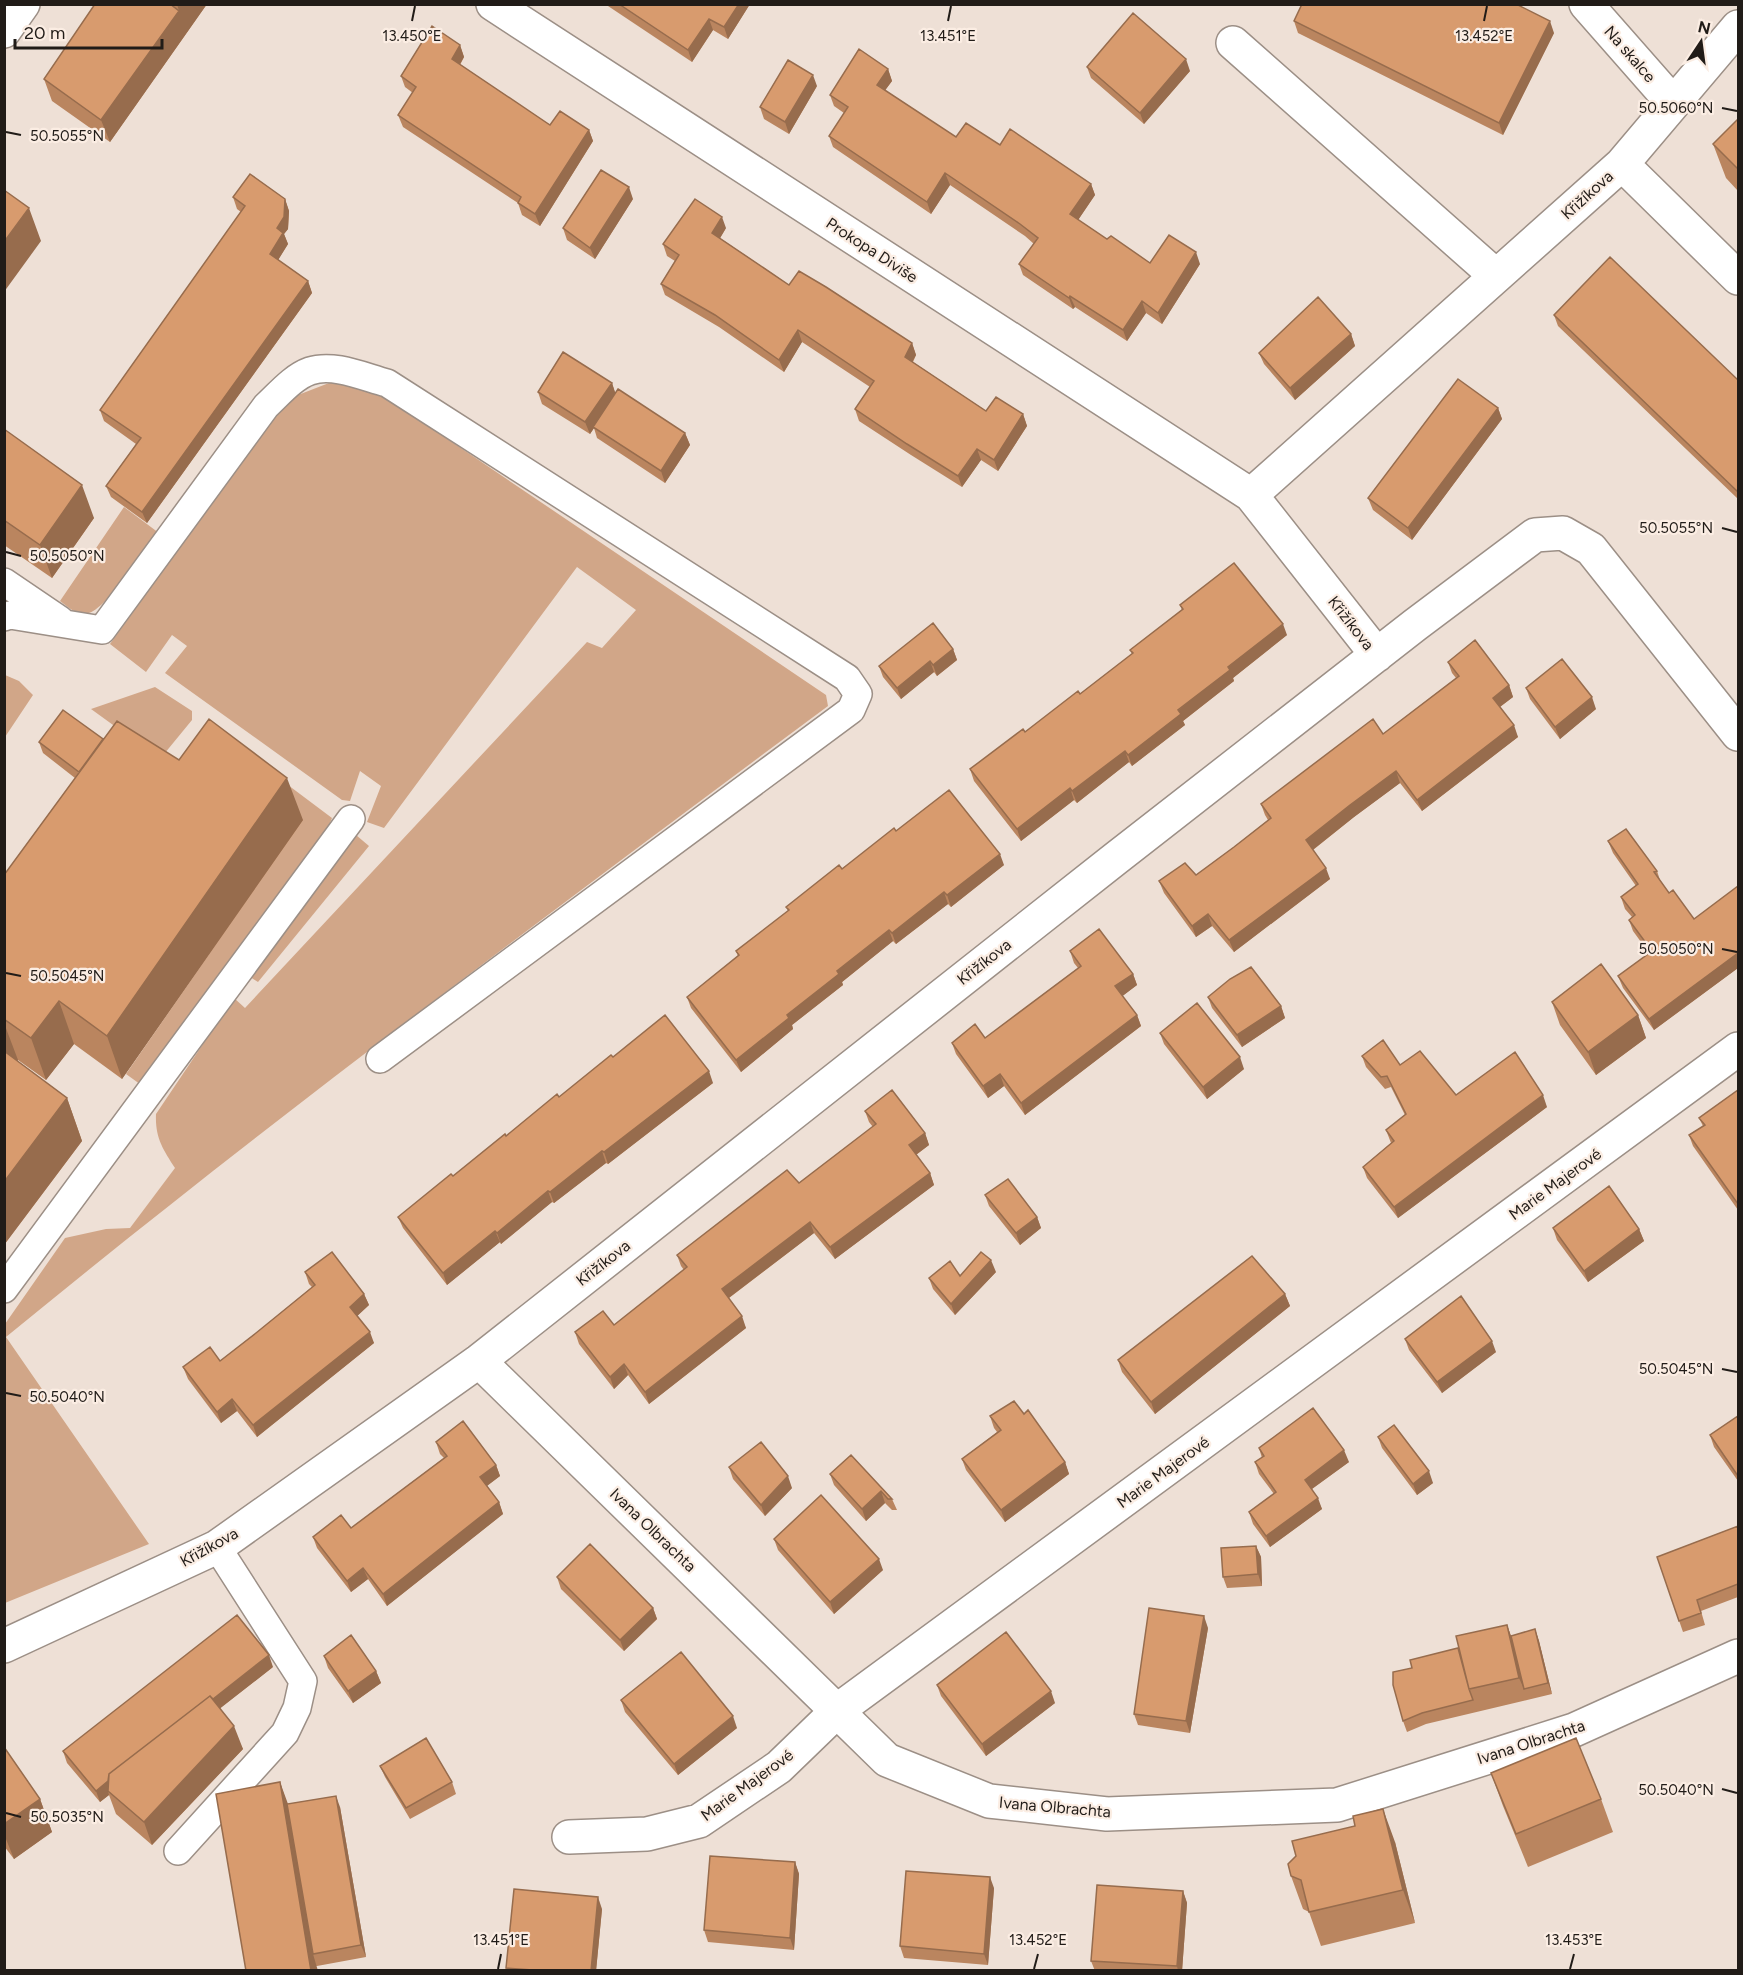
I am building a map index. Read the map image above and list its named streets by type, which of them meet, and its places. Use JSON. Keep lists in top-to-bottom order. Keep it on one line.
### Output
{"streets":{"street":["Na skalce","Křižíkova","Prokopa Diviše","Marie Majerové","Ivana Olbrachta"]},"crossings":[["Na skalce","Křižíkova"],["Křižíkova","Prokopa Diviše"],["Křižíkova","Ivana Olbrachta"],["Marie Majerové","Ivana Olbrachta"]],"scale_bar":"20 m","north":"top","coordinates":["13.450°E","13.451°E","13.452°E","50.5060°N","50.5055°N","50.5050°N","50.5045°N","50.5040°N","50.5035°N","13.453°E"]}
